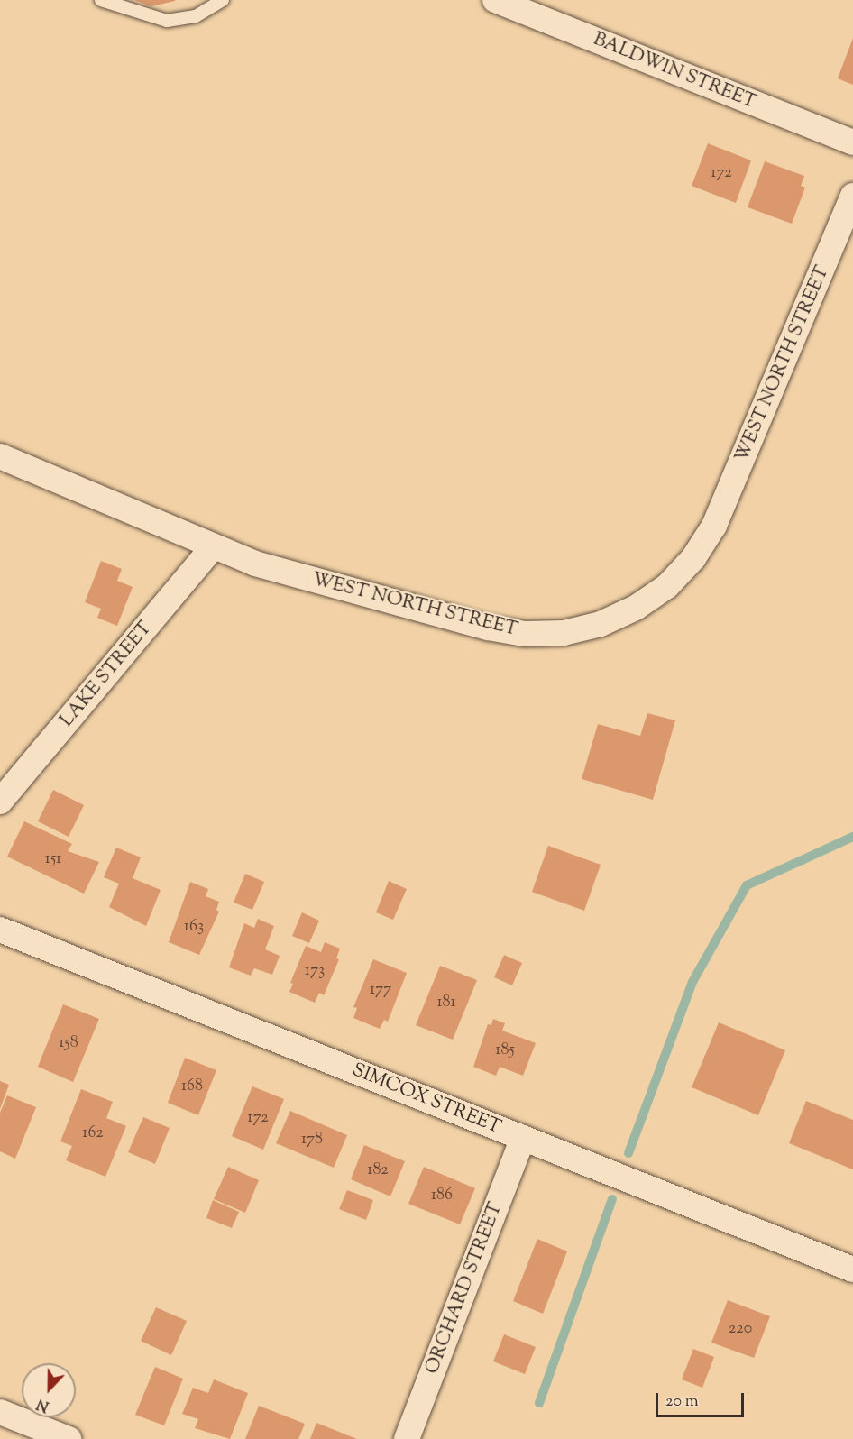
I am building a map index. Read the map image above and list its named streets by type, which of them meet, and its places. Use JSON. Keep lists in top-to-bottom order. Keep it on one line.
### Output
{"streets":{"street":["BALDWIN STREET","WEST NORTH STREET","LAKE STREET","SIMCOX STREET","ORCHARD STREET"]},"crossings":[["WEST NORTH STREET","LAKE STREET"],["SIMCOX STREET","ORCHARD STREET"]],"house_numbers":["172","151","163","173","177","181","158","185","168","172","162","178","182","186","220"],"scale_bar":"20 m","north":"bottom"}
